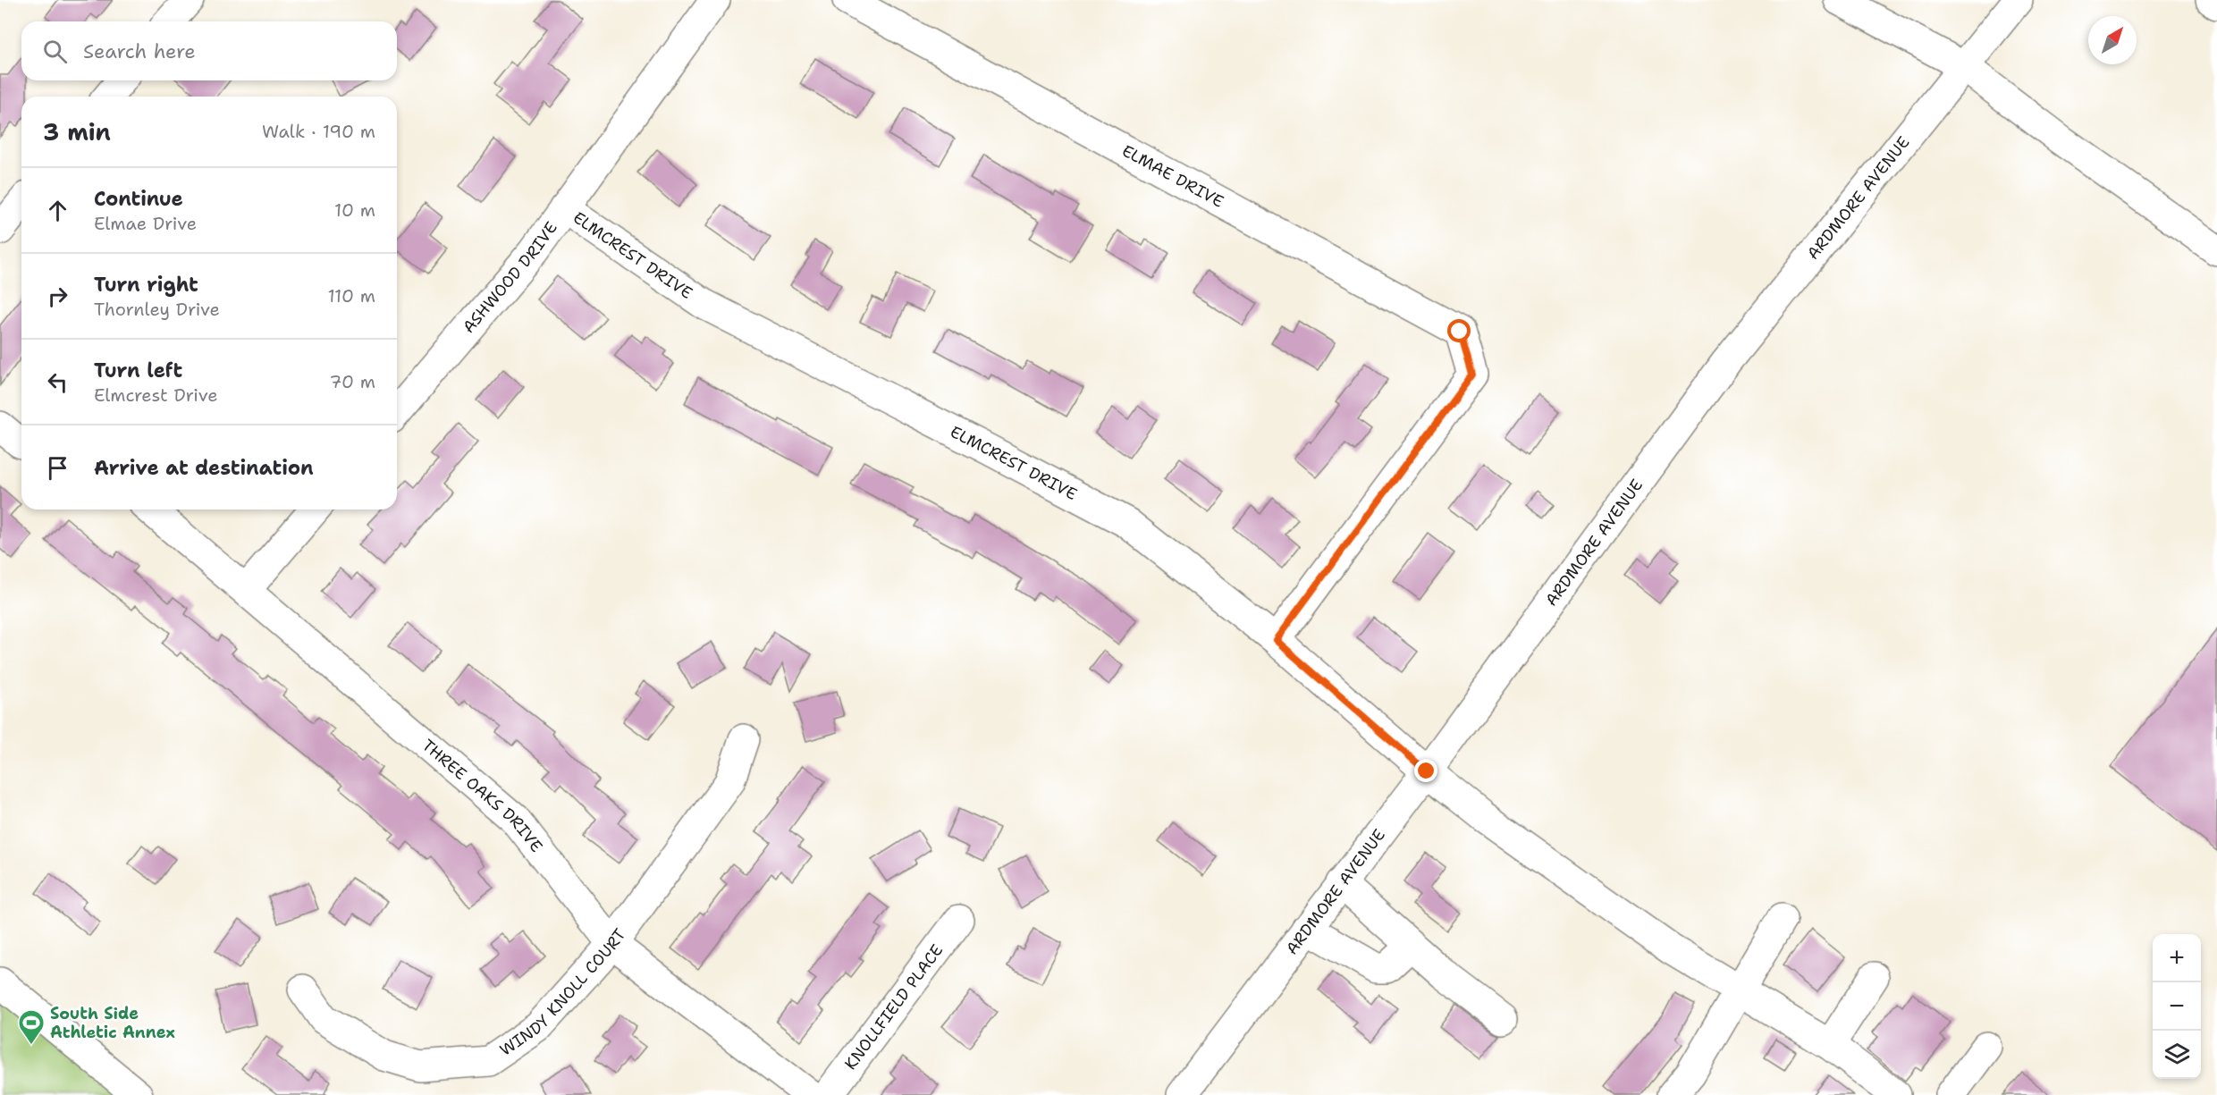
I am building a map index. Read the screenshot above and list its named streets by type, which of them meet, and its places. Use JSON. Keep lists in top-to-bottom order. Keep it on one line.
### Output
{"streets":{"street":["ELMAE DRIVE","ARDMORE AVENUE","ELMCREST DRIVE","ASHWOOD DRIVE","THREE OAKS DRIVE","WINDY KNOLL COURT","KNOLLFIELD PLACE"]},"crossings":[["ELMAE DRIVE","ELMCREST DRIVE"],["ARDMORE AVENUE","ELMCREST DRIVE"],["ELMCREST DRIVE","ASHWOOD DRIVE"],["THREE OAKS DRIVE","WINDY KNOLL COURT"]],"places":{"sports":["South Side Athletic Annex"]},"north":"top right","page":{"search":"Search here","heading":["3 min","Walk · 190 m"],"list":[["Continue","Elmae Drive","10 m"],["Turn right","Thornley Drive","110 m"],["Turn left","Elmcrest Drive","70 m"],"Arrive at destination"],"map_buttons":["+","−"]}}
